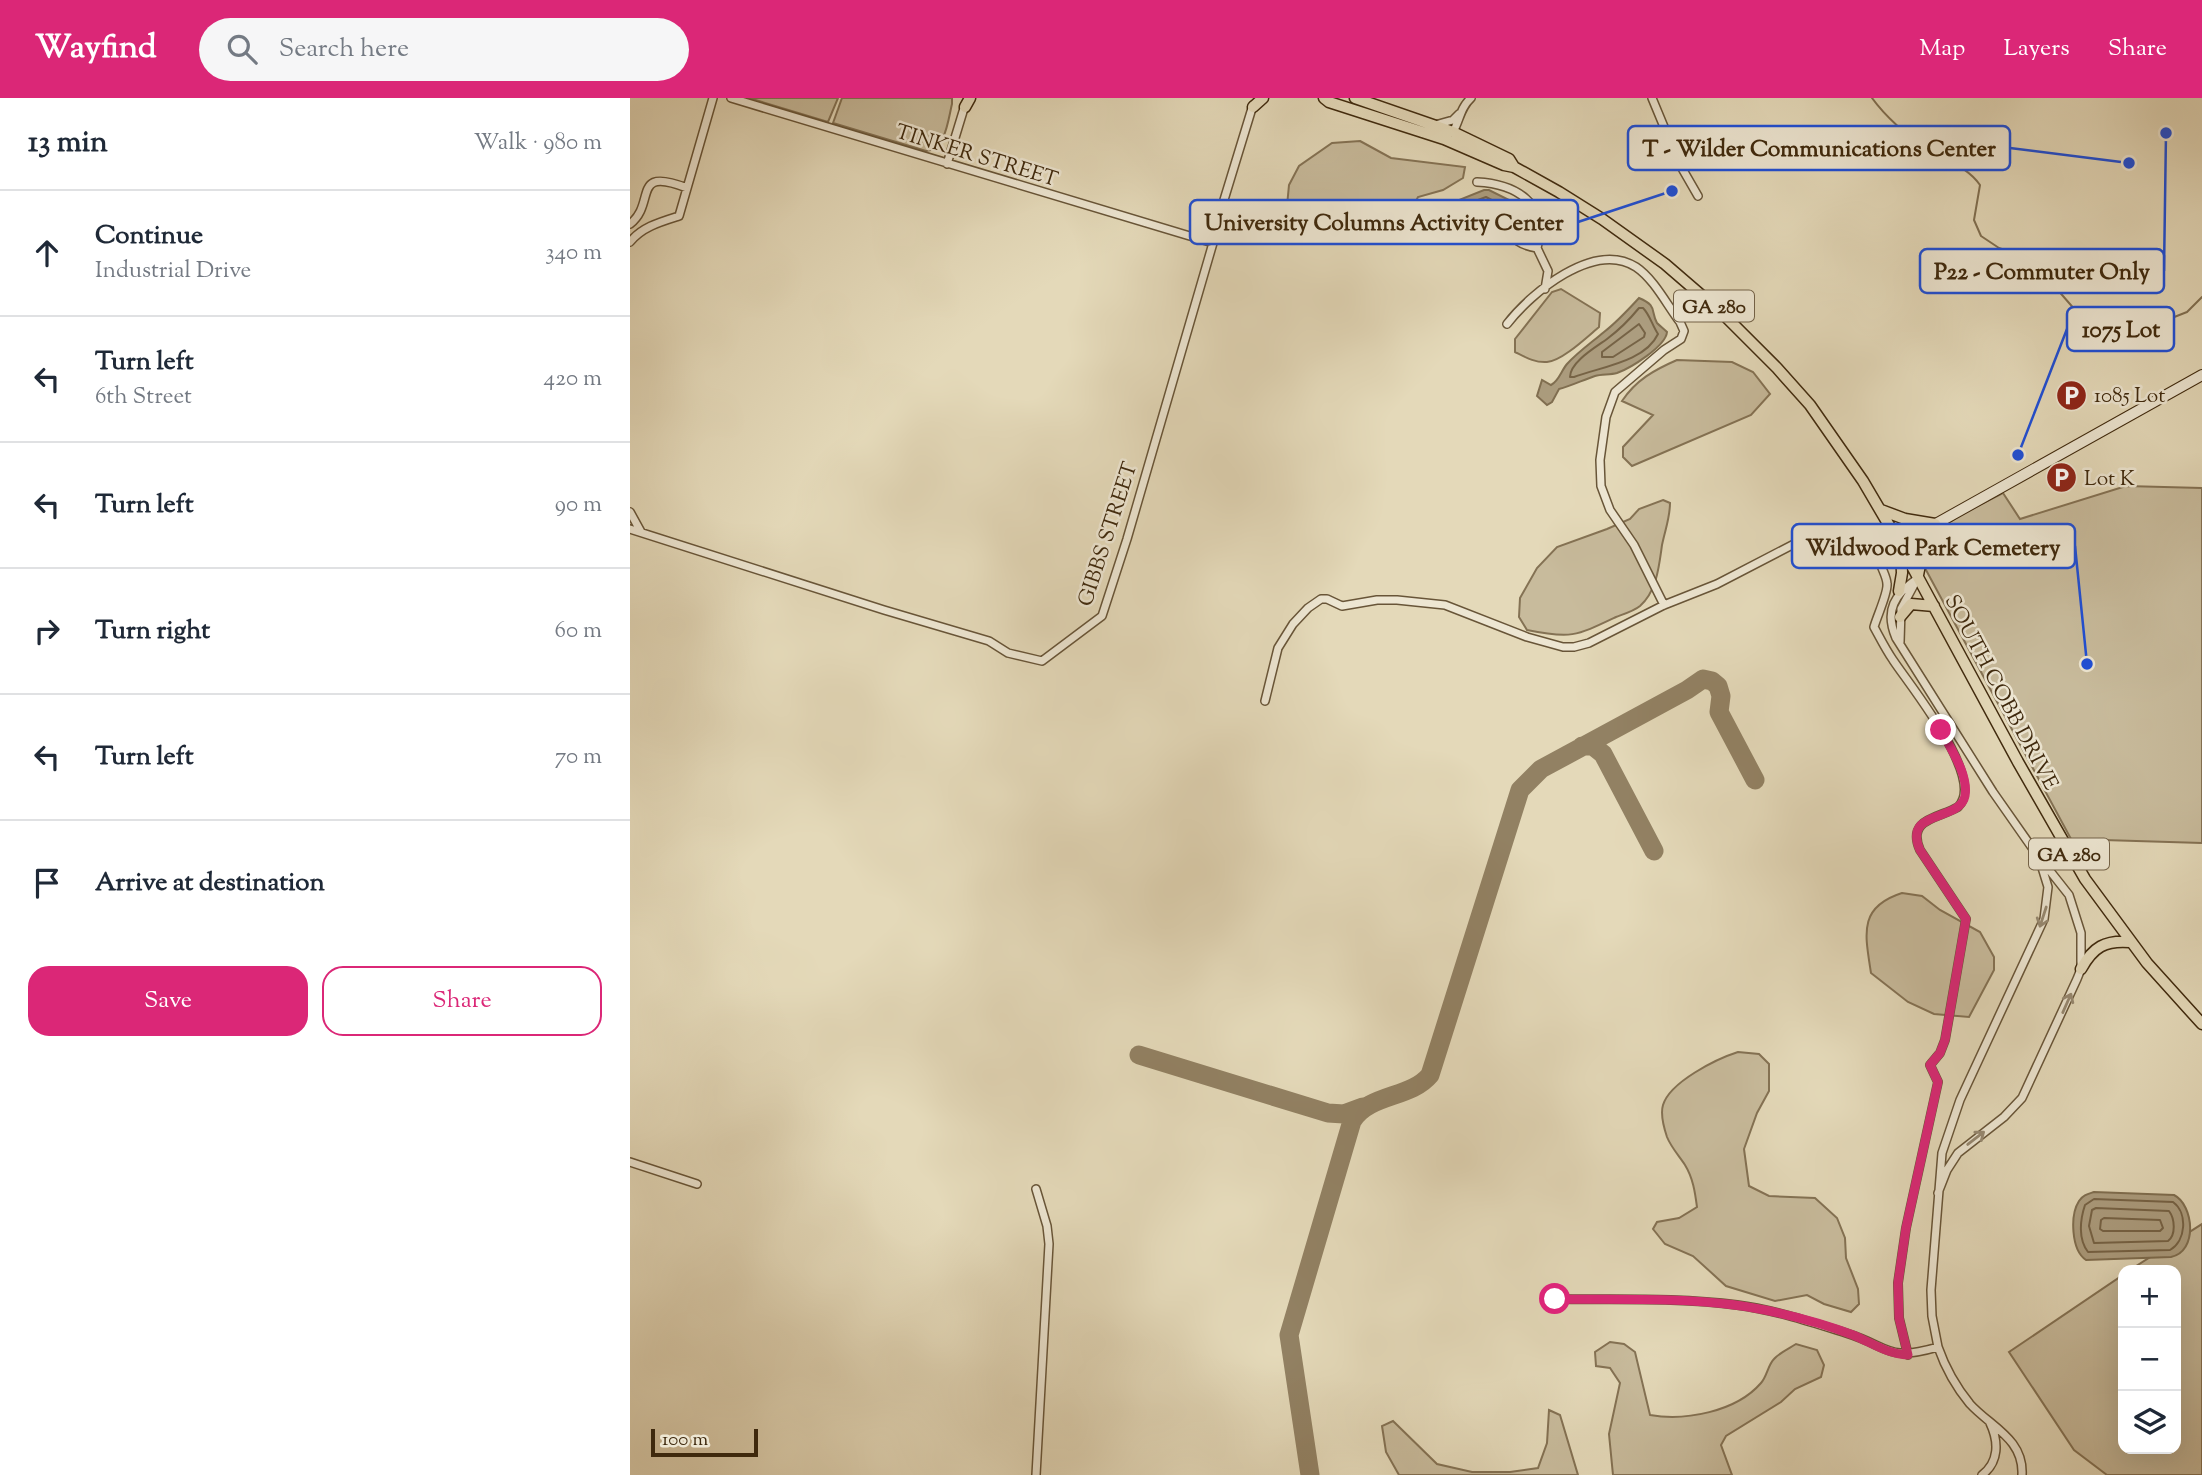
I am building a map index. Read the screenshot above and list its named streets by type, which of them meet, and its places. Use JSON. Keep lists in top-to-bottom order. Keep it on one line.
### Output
{"streets":{"main road":["GA 280","SOUTH COBB DRIVE"],"street":["TINKER STREET","GIBBS STREET"]},"crossings":[["TINKER STREET","GIBBS STREET"]],"places":{"other":["P22 - Commuter Only","T - Wilder Communications Center","University Columns Activity Center","1075 Lot","Wildwood Park Cemetery"],"parking":["1085 Lot","Lot K"]},"scale_bar":"100 m","page":{"header":"Wayfind","search":"Search here","nav":["Map","Layers","Share"],"heading":["13 min","Walk · 980 m"],"list":[["Continue","Industrial Drive","340 m"],["Turn left","6th Street","420 m"],["Turn left","90 m"],["Turn right","60 m"],["Turn left","70 m"],"Arrive at destination"],"buttons":["Save","Share"],"map_buttons":["+","−"],"scale":"100 m"}}
